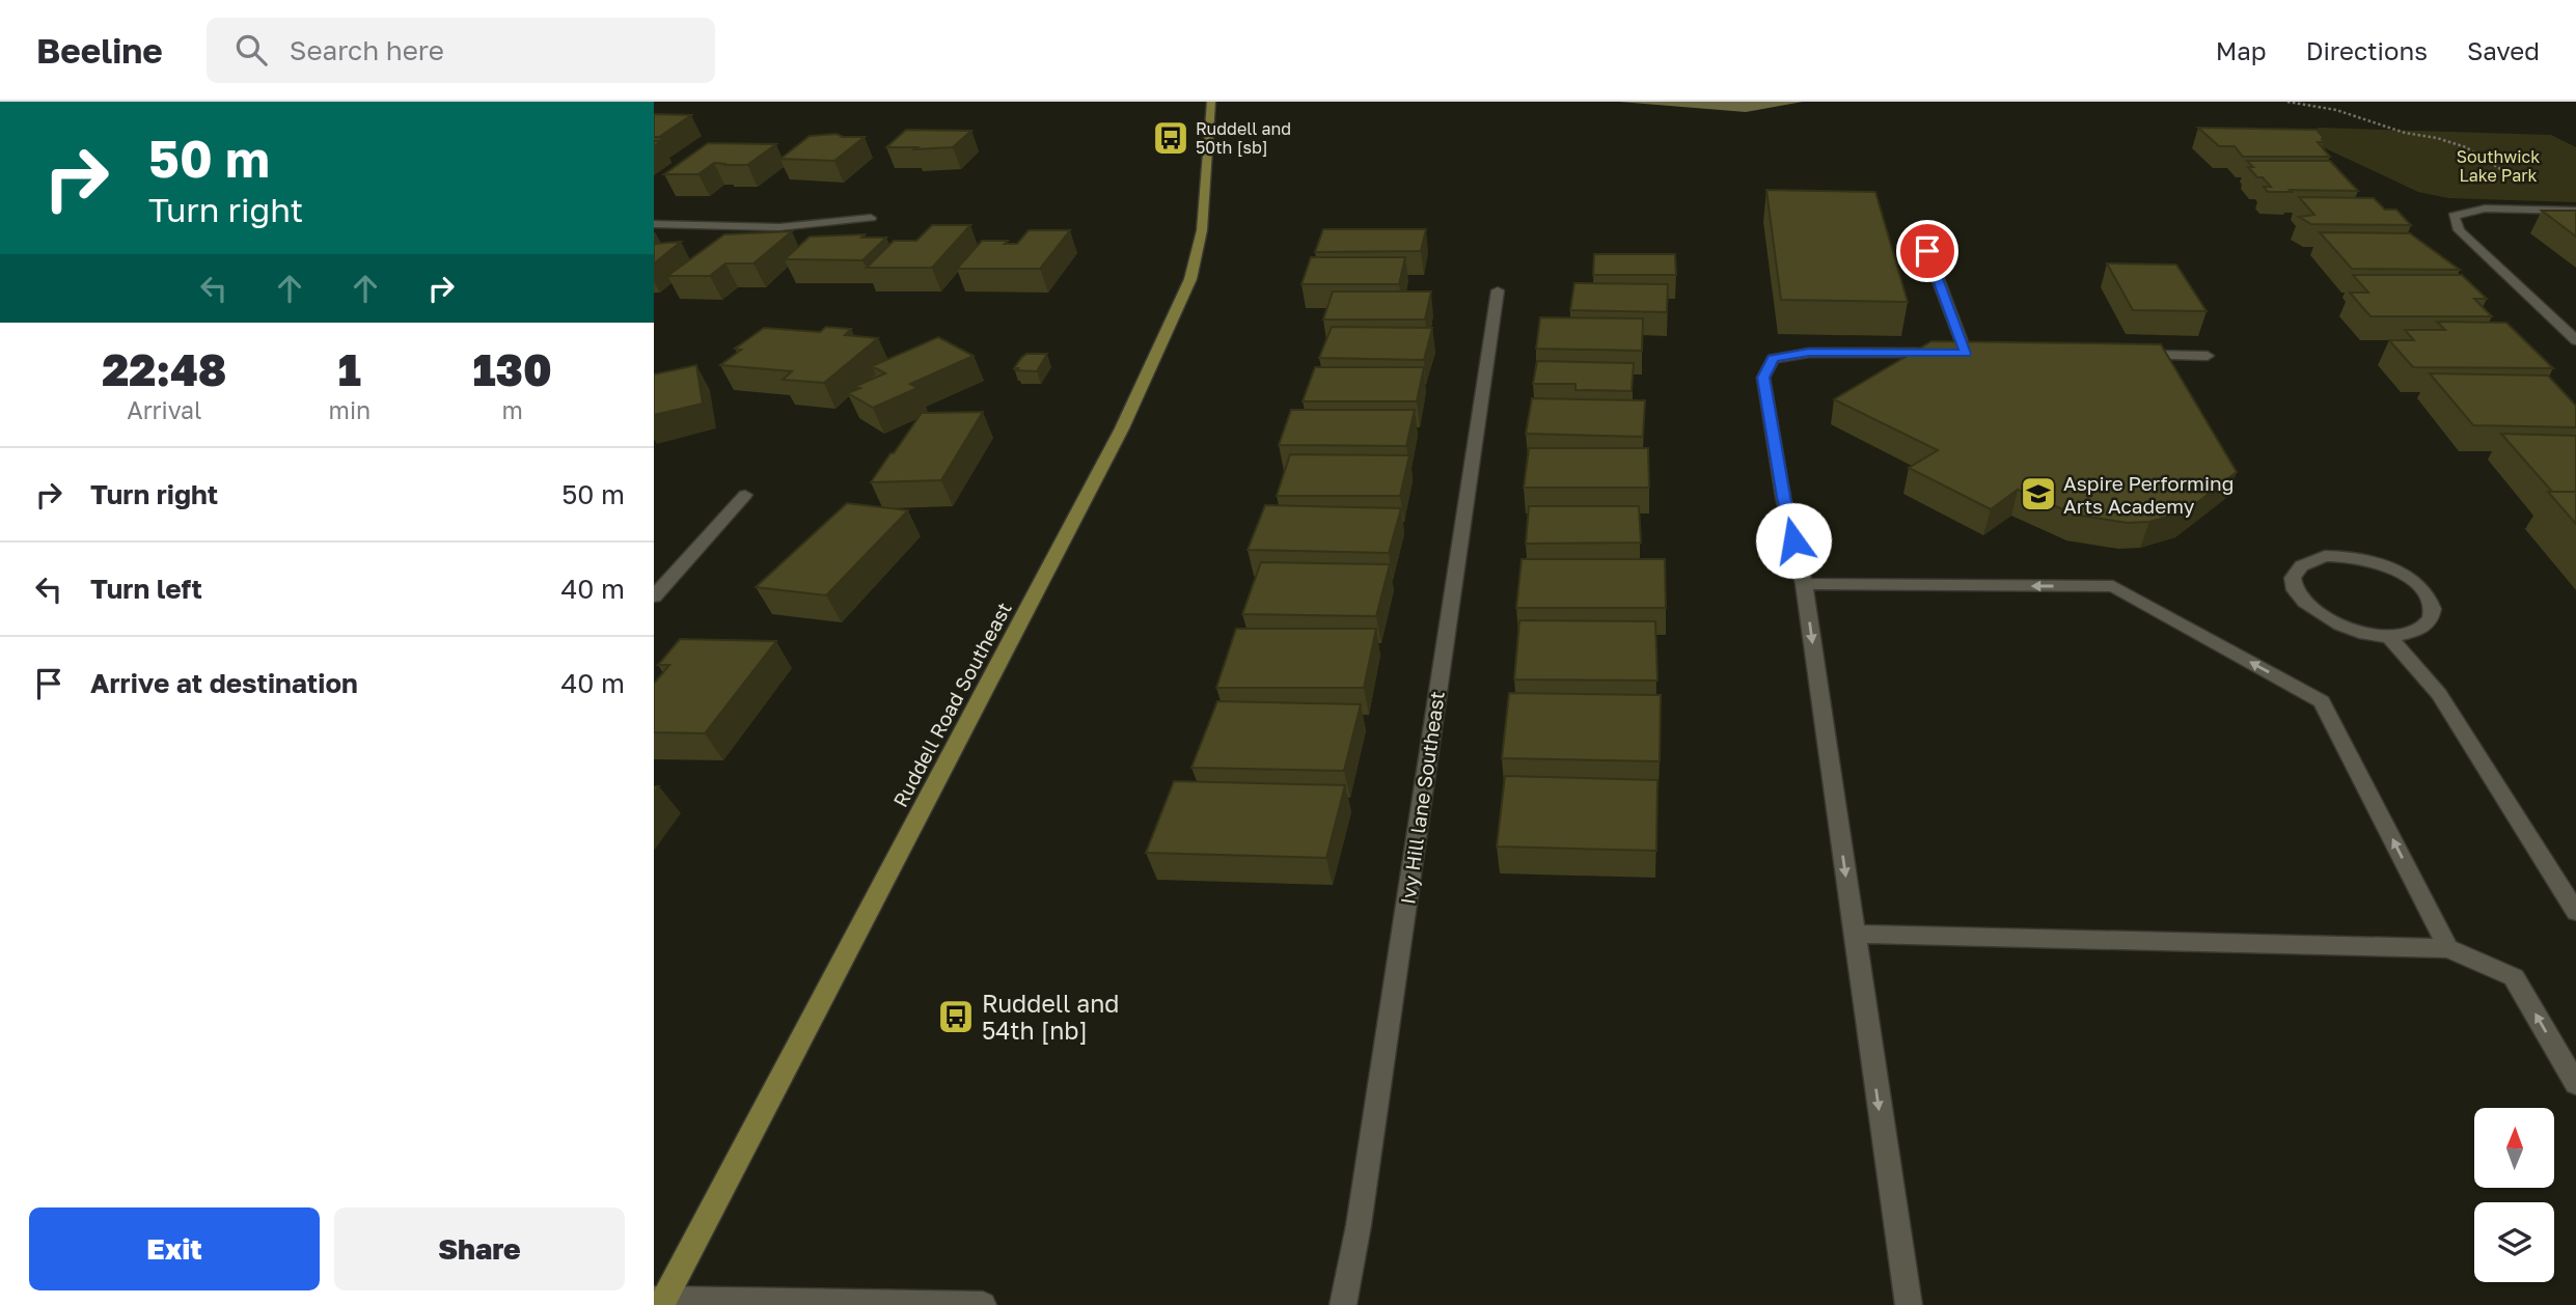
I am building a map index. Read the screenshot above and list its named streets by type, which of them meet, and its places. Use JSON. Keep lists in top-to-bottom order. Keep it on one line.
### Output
{"streets":{"main road":["Ruddell Road Southeast"],"street":["Ivy Hill lane Southeast"]},"parks":["Southwick Lake Park"],"places":{"bus stop":["Ruddell and 50th [sb]","Ruddell and 54th [nb]"],"school or university":["Aspire Performing Arts Academy"]},"north":"top","page":{"header":"Beeline","search":"Search here","nav":["Map","Directions","Saved"],"turn":["50 m","Turn right"],"eta":["22:48","Arrival","1","min","130","m"],"list":[{"name":"Turn right","value":"50 m"},{"name":"Turn left","value":"40 m"},{"name":"Arrive at destination","value":"40 m"}],"buttons":["Exit","Share"]}}
